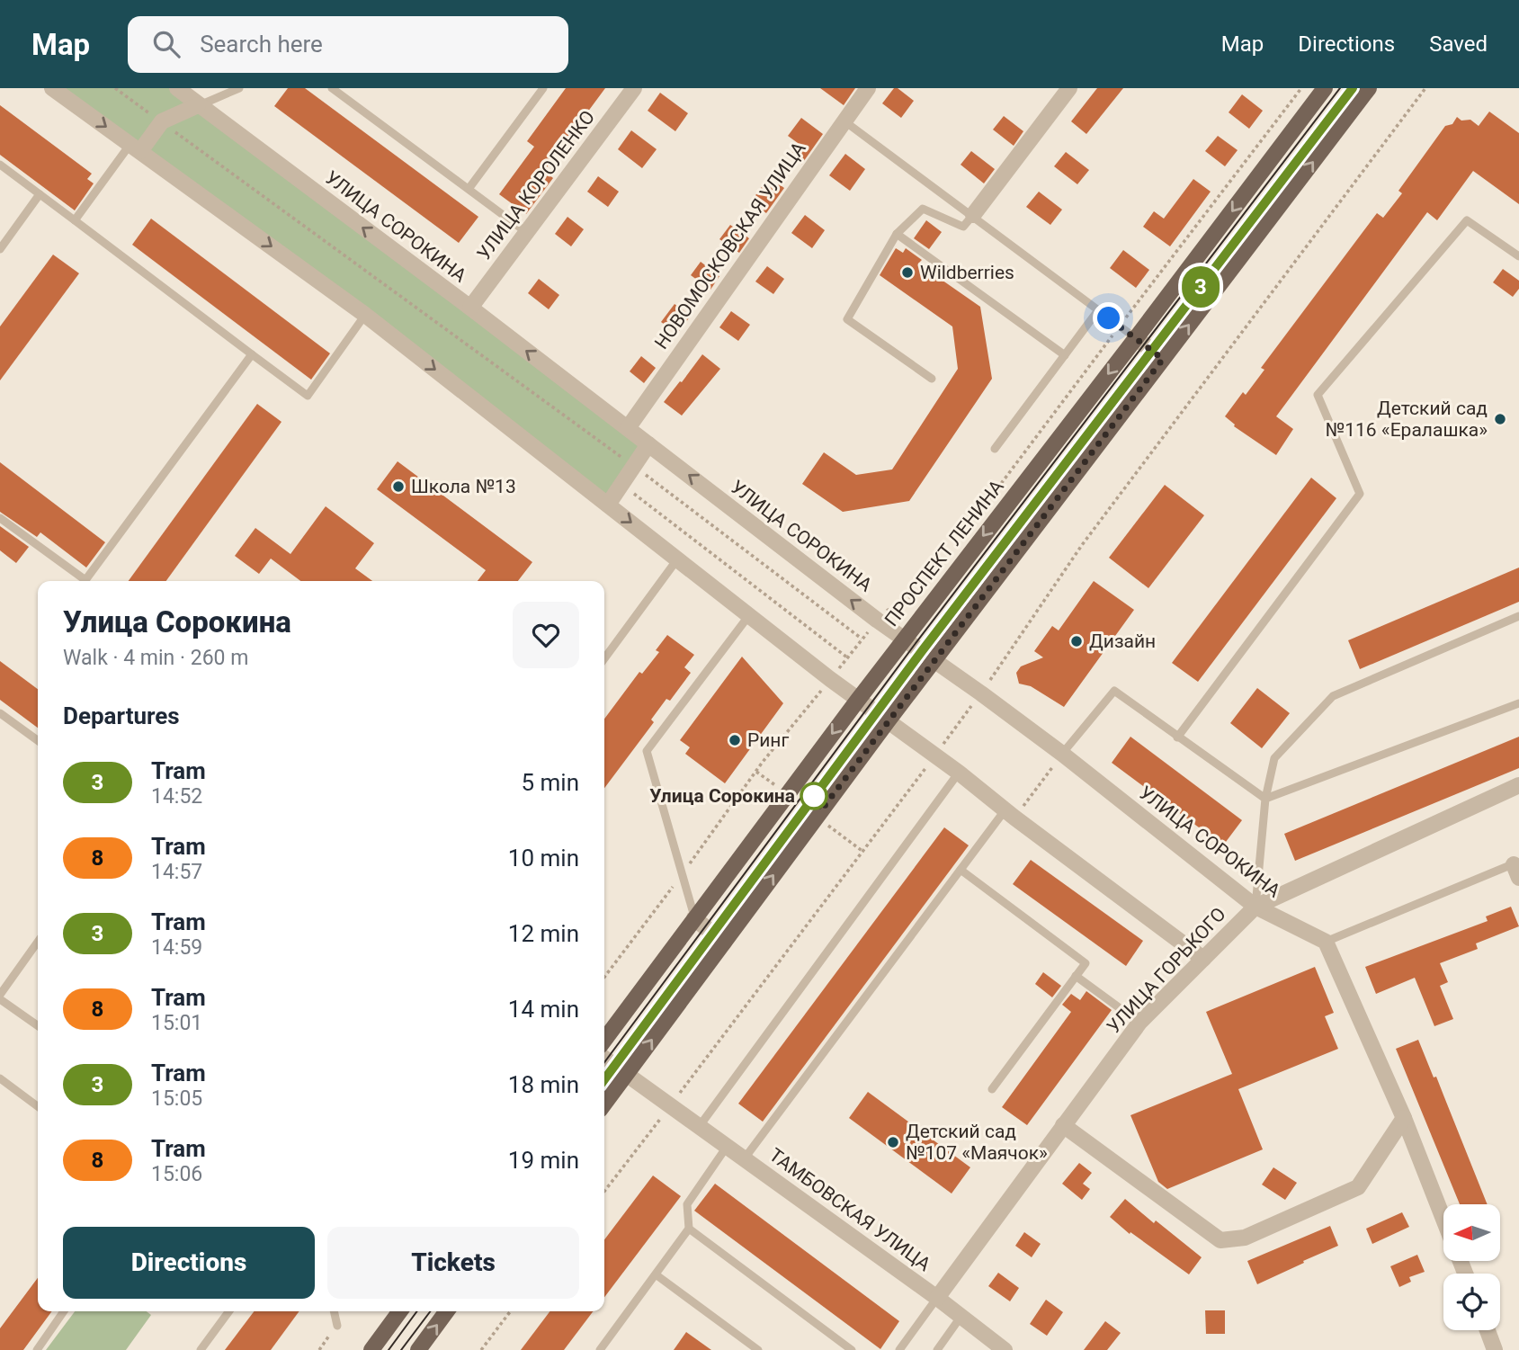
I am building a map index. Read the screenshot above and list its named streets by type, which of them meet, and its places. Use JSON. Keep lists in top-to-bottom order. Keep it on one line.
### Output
{"streets":{"main road":["ПРОСПЕКТ ЛЕНИНА"],"street":["УЛИЦА КОРОЛЕНКО","УЛИЦА СОРОКИНА","НОВОМОСКОВСКАЯ УЛИЦА","УЛИЦА ГОРЬКОГО","ТАМБОВСКАЯ УЛИЦА"]},"crossings":[["УЛИЦА КОРОЛЕНКО","УЛИЦА СОРОКИНА"],["УЛИЦА СОРОКИНА","НОВОМОСКОВСКАЯ УЛИЦА"],["УЛИЦА СОРОКИНА","ПРОСПЕКТ ЛЕНИНА"],["УЛИЦА СОРОКИНА","УЛИЦА ГОРЬКОГО"],["УЛИЦА ГОРЬКОГО","ТАМБОВСКАЯ УЛИЦА"]],"places":["Wildberries","Детский сад №116 «Ералашка»","Школа №13","Дизайн","Ринг","Улица Сорокина","Детский сад №107 «Маячок»"],"lines":["tram line 3"],"north":"left","page":{"header":"Map","search":"Search here","nav":["Map","Directions","Saved"],"on_map":"3","heading":[["Улица Сорокина","Walk · 4 min · 260 m"],"Departures"],"list":[{"mark":"3","name":"Tram","note":"14:52","value":"5 min"},{"mark":"8","name":"Tram","note":"14:57","value":"10 min"},{"mark":"3","name":"Tram","note":"14:59","value":"12 min"},{"mark":"8","name":"Tram","note":"15:01","value":"14 min"},{"mark":"3","name":"Tram","note":"15:05","value":"18 min"},{"mark":"8","name":"Tram","note":"15:06","value":"19 min"}],"buttons":["Directions","Tickets"]}}
